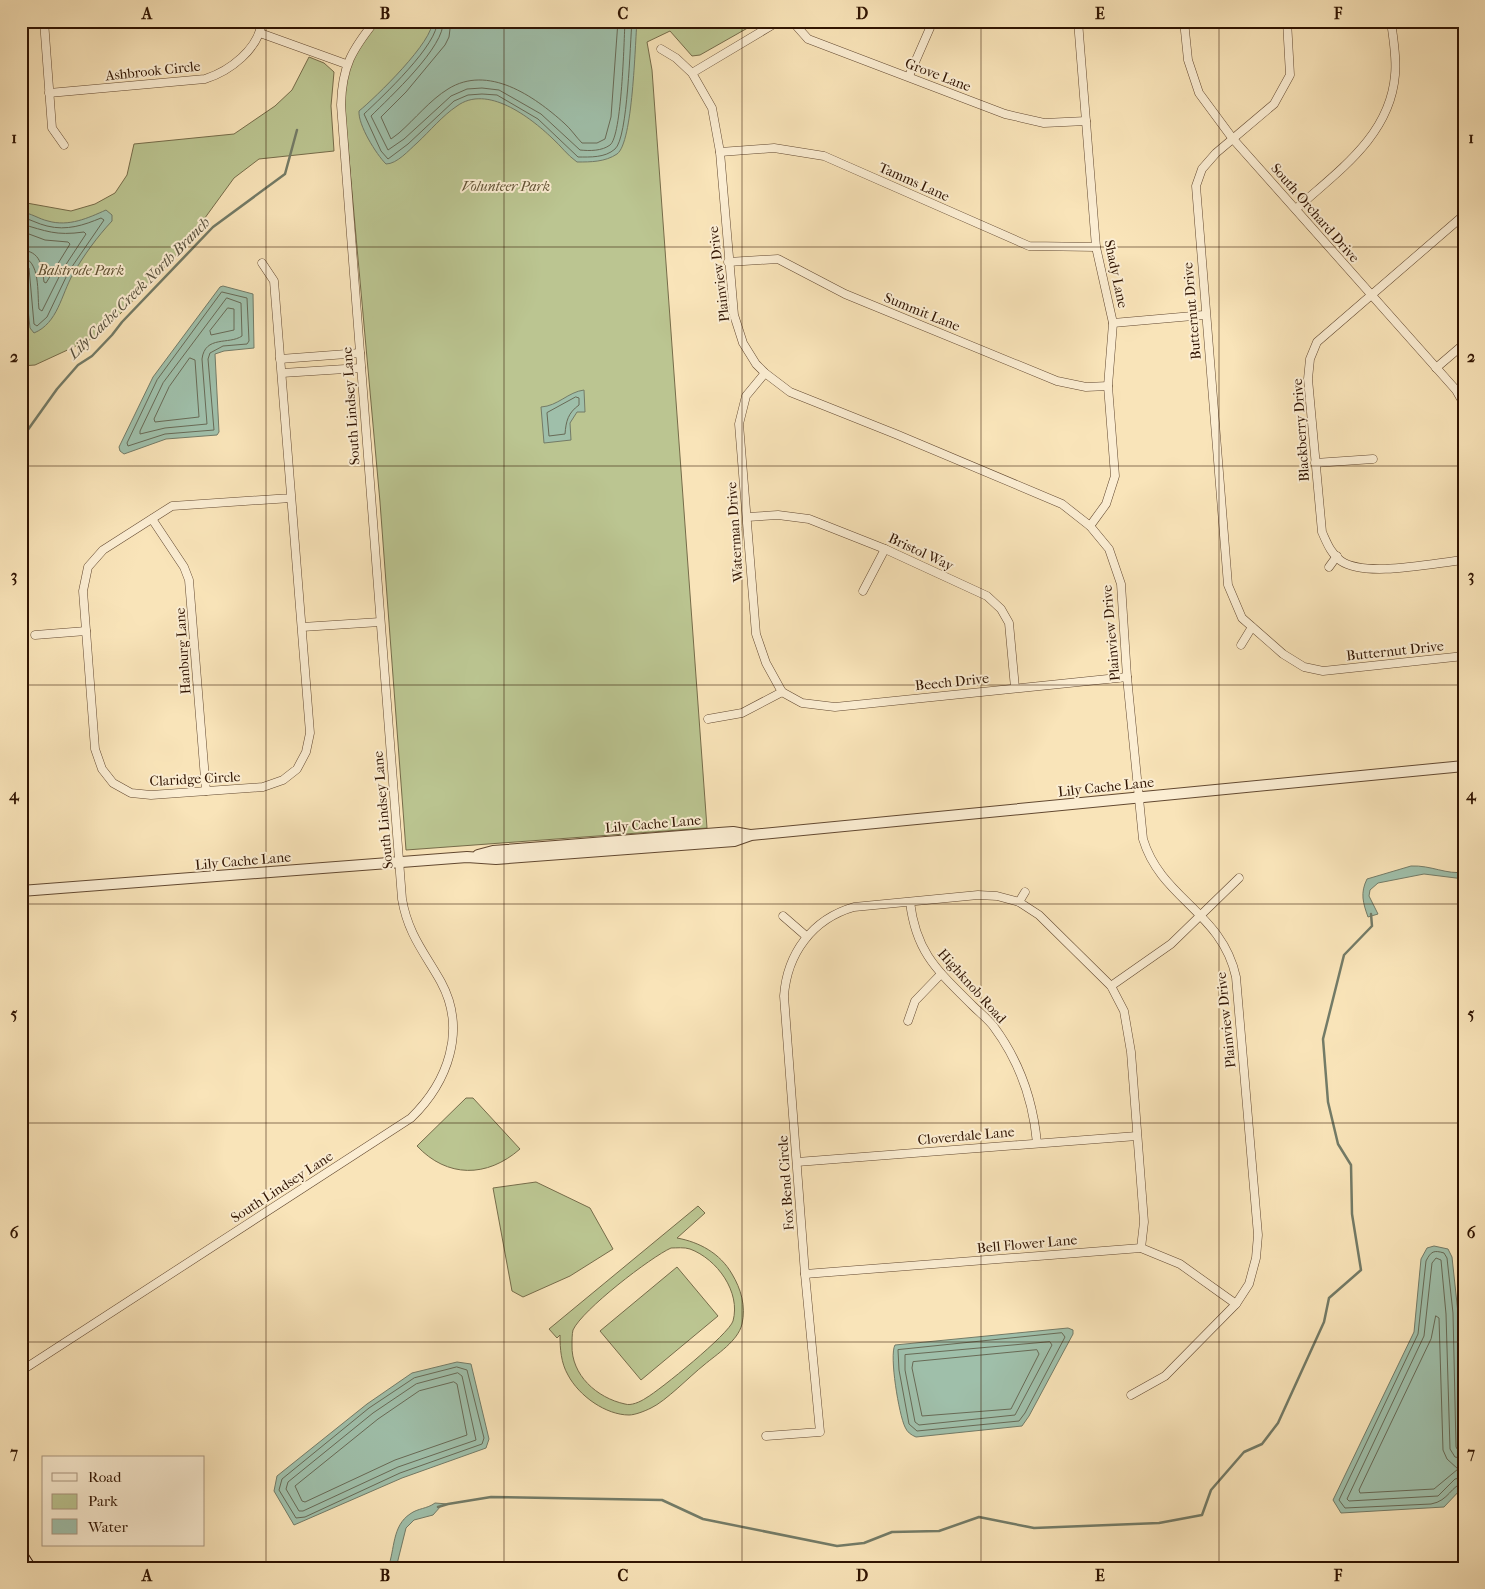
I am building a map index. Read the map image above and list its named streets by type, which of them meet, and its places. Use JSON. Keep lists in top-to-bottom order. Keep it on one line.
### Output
{"streets":{"street":["Ashbrook Circle","Grove Lane","Tamms Lane","South Orchard Drive","Plainview Drive","Shady Lane","Butternut Drive","Summit Lane","South Lindsey Lane","Blackberry Drive","Waterman Drive","Bristol Way","Hanburg Lane","Beech Drive","Claridge Circle","Lily Cache Lane","Highknob Road","Cloverdale Lane","Fox Bend Circle","Bell Flower Lane"]},"crossings":[["Grove Lane","Shady Lane"],["Tamms Lane","Plainview Drive"],["Tamms Lane","Shady Lane"],["South Orchard Drive","Butternut Drive"],["South Orchard Drive","Blackberry Drive"],["Plainview Drive","Shady Lane"],["Plainview Drive","Summit Lane"],["Plainview Drive","Waterman Drive"],["Plainview Drive","Beech Drive"],["Plainview Drive","Lily Cache Lane"],["Plainview Drive","Bell Flower Lane"],["Shady Lane","Summit Lane"],["South Lindsey Lane","Lily Cache Lane"],["Waterman Drive","Bristol Way"],["Waterman Drive","Beech Drive"],["Bristol Way","Beech Drive"],["Hanburg Lane","Claridge Circle"],["Highknob Road","Cloverdale Lane"],["Highknob Road","Fox Bend Circle"],["Cloverdale Lane","Fox Bend Circle"],["Fox Bend Circle","Bell Flower Lane"]],"water":["Lily Cache Creek North Branch"],"parks":["Volunteer Park","Balstrode Park"],"legend":["Road","Park","Water"],"grid":{"columns":["A","B","C","D","E","F"],"rows":["1","2","3","4","5","6","7"]}}
